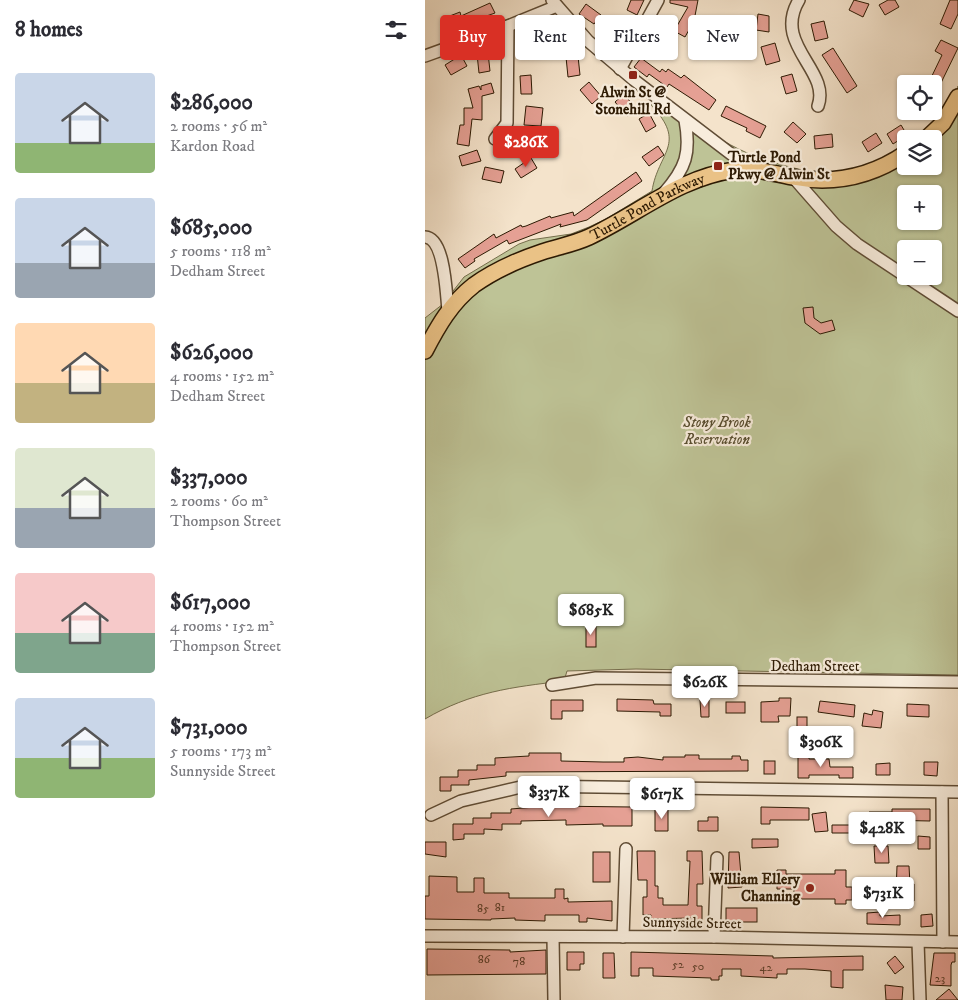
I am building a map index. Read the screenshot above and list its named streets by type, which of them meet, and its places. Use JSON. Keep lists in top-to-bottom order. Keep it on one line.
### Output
{"streets":{"main road":["Turtle Pond Parkway"],"street":["Dedham Street","Sunnyside Street"]},"parks":["Stony Brook Reservation"],"places":{"transit":["Alwin St @ Stonehill Rd","Turtle Pond Pkwy @ Alwin St"],"other":["William Ellery Channing"]},"house_numbers":["81","85","86","78","52","50","42","23"],"page":{"heading":"8 homes","chip":["Buy","Rent","Filters","New"],"list":[{"name":"$286,000","note":"2 rooms · 56 m² · Kardon Road"},{"name":"$685,000","note":"5 rooms · 118 m² · Dedham Street"},{"name":"$626,000","note":"4 rooms · 152 m² · Dedham Street"},{"name":"$337,000","note":"2 rooms · 60 m² · Thompson Street"},{"name":"$617,000","note":"4 rooms · 152 m² · Thompson Street"},{"name":"$731,000","note":"5 rooms · 173 m² · Sunnyside Street"}],"map_buttons":["+","−"],"price":["$286K","$685K","$626K","$306K","$337K","$617K","$428K","$731K"]}}
